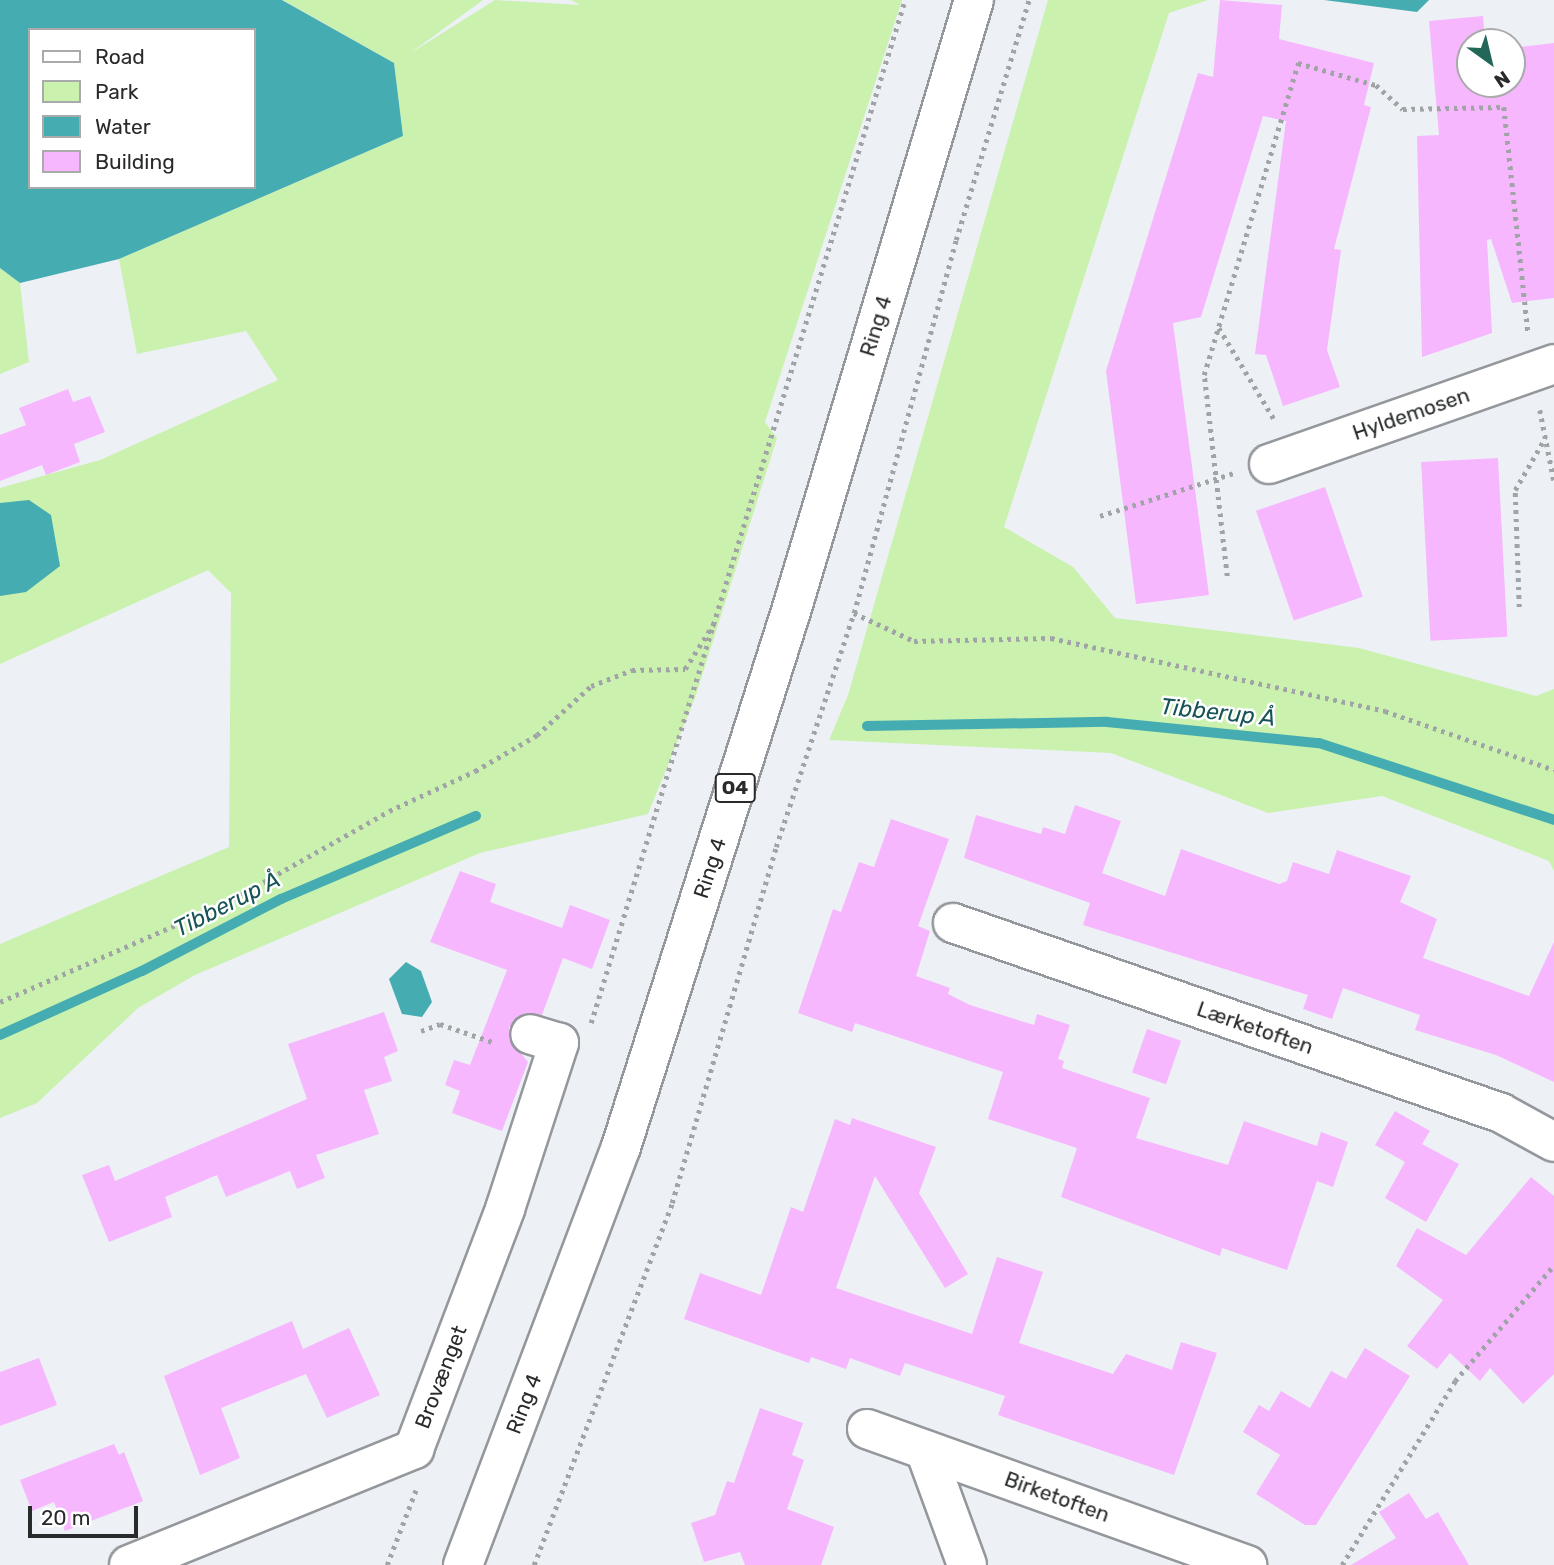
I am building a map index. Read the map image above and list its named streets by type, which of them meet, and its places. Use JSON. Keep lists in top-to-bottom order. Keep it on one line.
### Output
{"streets":{"street":["Ring 4","Hyldemosen","O4","Lærketoften","Brovænget","Birketoften"]},"water":["Tibberup Å"],"legend":["Road","Park","Water","Building"],"scale_bar":"20 m","north":"bottom right"}
